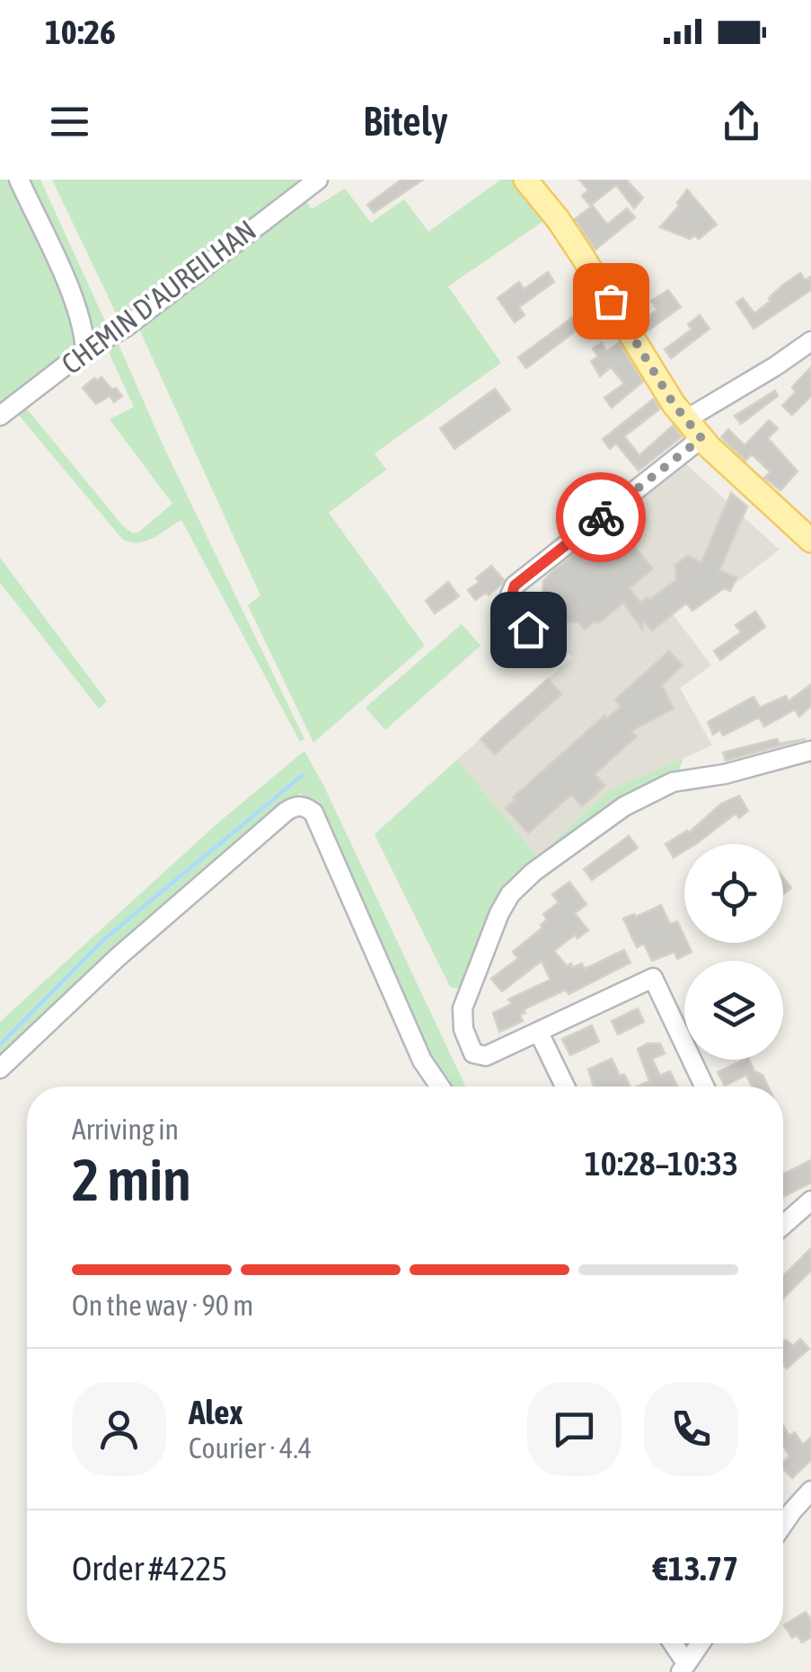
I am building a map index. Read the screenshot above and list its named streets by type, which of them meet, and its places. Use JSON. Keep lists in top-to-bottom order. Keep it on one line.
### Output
{"streets":{"street":["CHEMIN D'AUREILHAN"]},"page":{"status":"10:26","header":"Bitely","heading":["2 min","Arriving in","10:28–10:33"],"panel":["Alex","Courier · 4.4","Order #4225","€13.77"],"bar":"On the way · 90 m"}}
